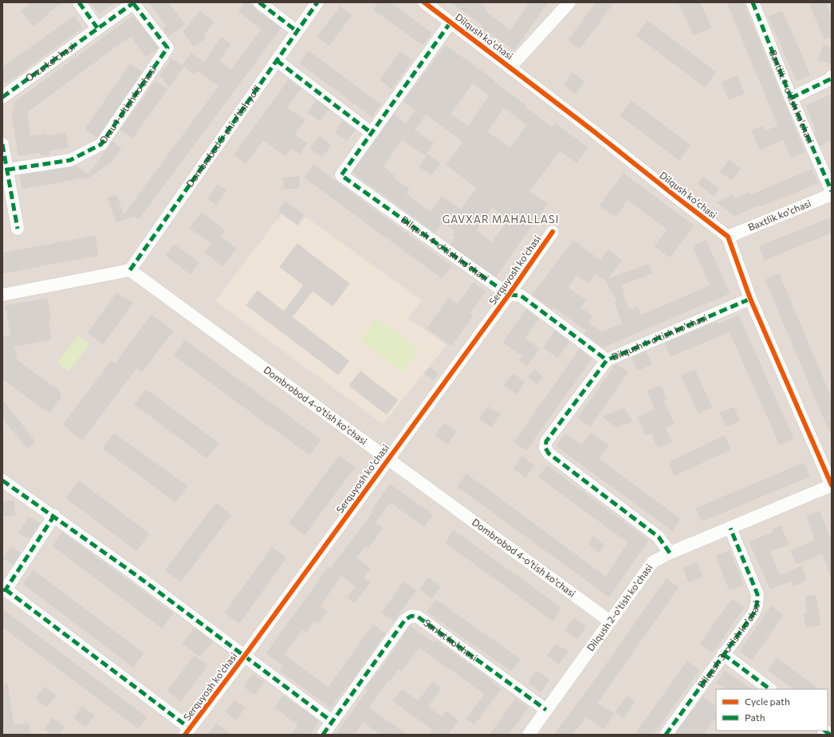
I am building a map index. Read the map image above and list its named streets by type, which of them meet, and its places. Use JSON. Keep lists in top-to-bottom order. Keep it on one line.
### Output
{"streets":{"street":["Dilqush ko'chasi","Orzu ko'chasi","Baxtlik 1-o'tish ko'chasi","Orzu 1-o'tish ko'chasi","Dombrabod 5-chi o'tish yo'li","Baxtlik ko'chasi","Dilqush 4-o'tish ko'chasi","Serquyosh ko'chasi","Dilqush 1-o'tish ko'chasi","Dombrobod 4-o'tish ko'chasi","Dilqush 2-o'tish ko'chasi","San'at ko'chasi","Dilqush 3-o'tish ko'chasi"]},"crossings":[["Dilqush ko'chasi","Baxtlik ko'chasi"],["Dilqush ko'chasi","Dilqush 4-o'tish ko'chasi"],["Orzu ko'chasi","Orzu 1-o'tish ko'chasi"],["Dombrabod 5-chi o'tish yo'li","Dombrobod 4-o'tish ko'chasi"],["Dilqush 4-o'tish ko'chasi","Serquyosh ko'chasi"],["Dilqush 4-o'tish ko'chasi","Dilqush 1-o'tish ko'chasi"],["Serquyosh ko'chasi","Dombrobod 4-o'tish ko'chasi"],["Dilqush 1-o'tish ko'chasi","Dilqush 2-o'tish ko'chasi"],["Dombrobod 4-o'tish ko'chasi","Dilqush 2-o'tish ko'chasi"],["Dilqush 2-o'tish ko'chasi","San'at ko'chasi"],["Dilqush 2-o'tish ko'chasi","Dilqush 3-o'tish ko'chasi"]],"districts":["GAVXAR MAHALLASI"],"legend":["Cycle path","Path"]}
